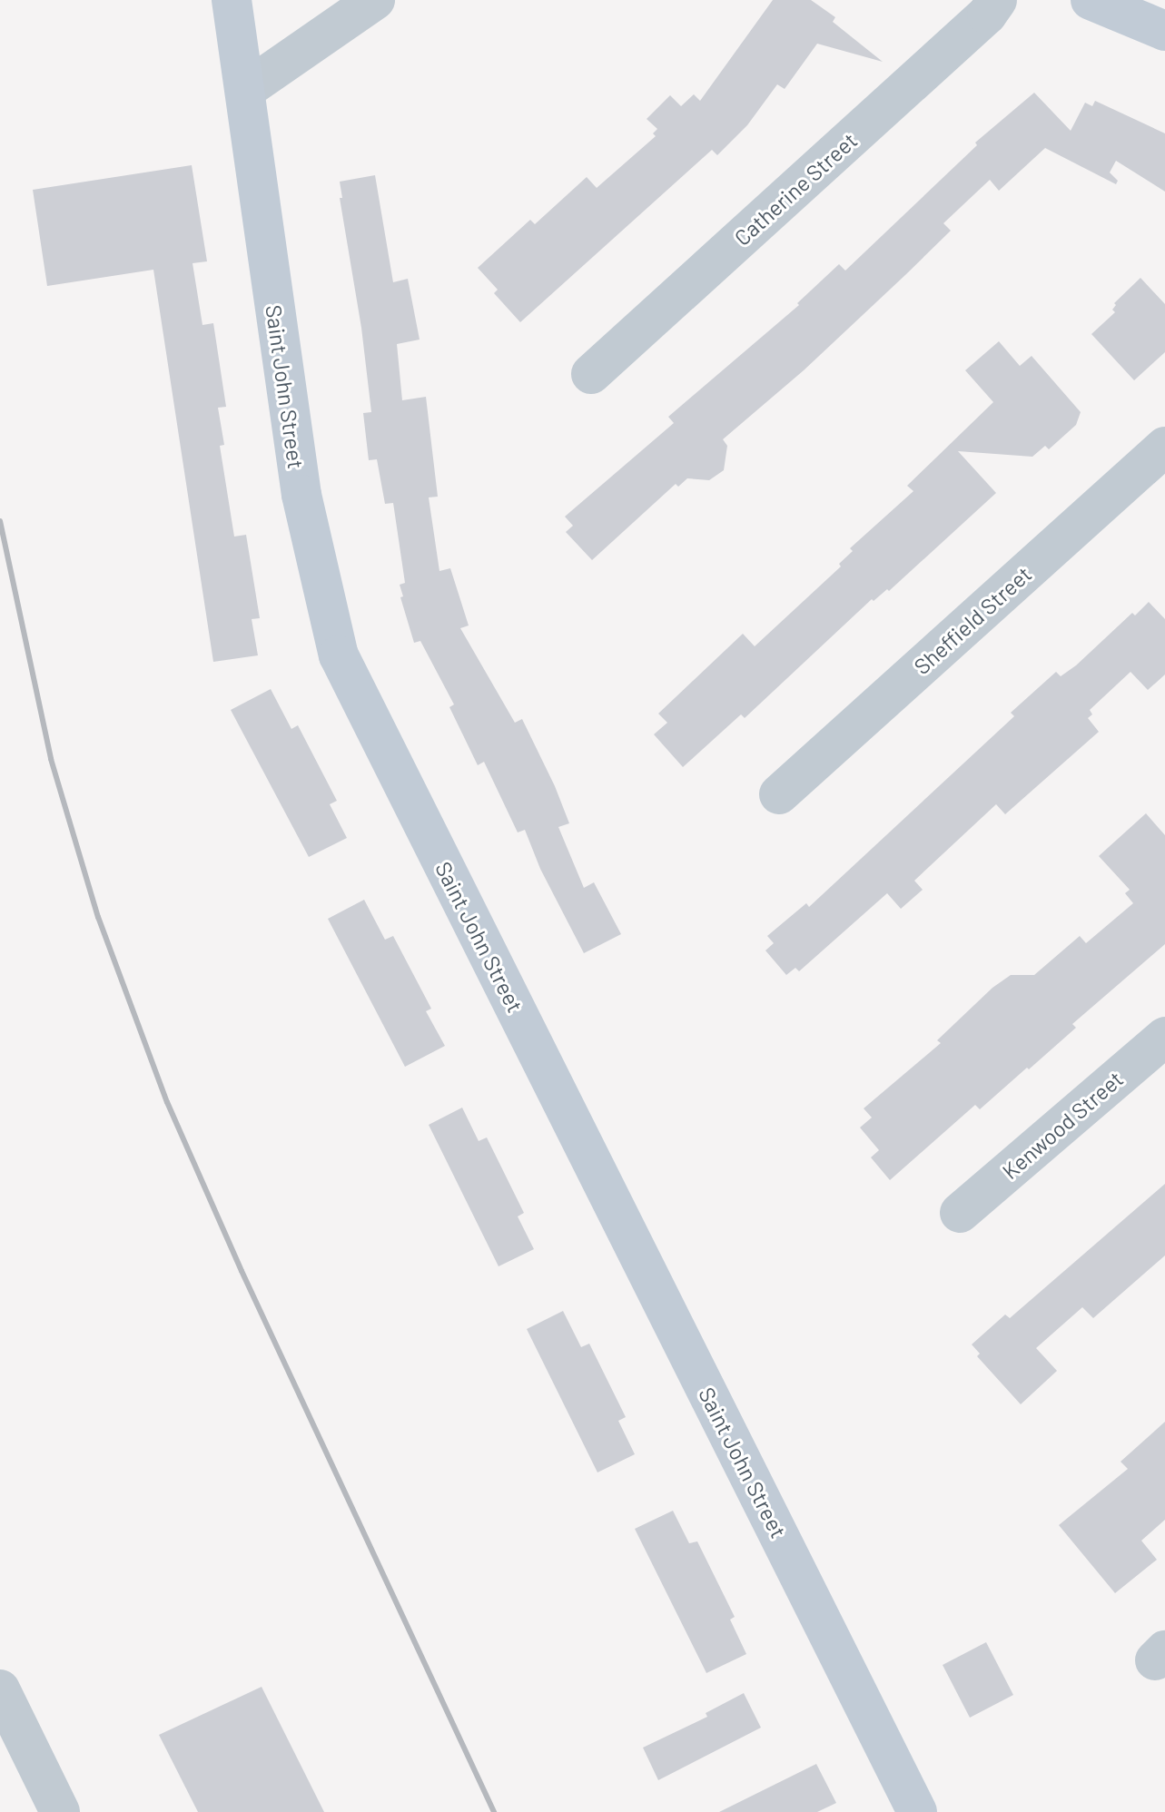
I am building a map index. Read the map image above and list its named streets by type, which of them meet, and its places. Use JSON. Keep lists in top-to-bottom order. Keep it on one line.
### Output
{"streets":{"main road":["Saint John Street"],"street":["Catherine Street","Sheffield Street","Kenwood Street"]}}
